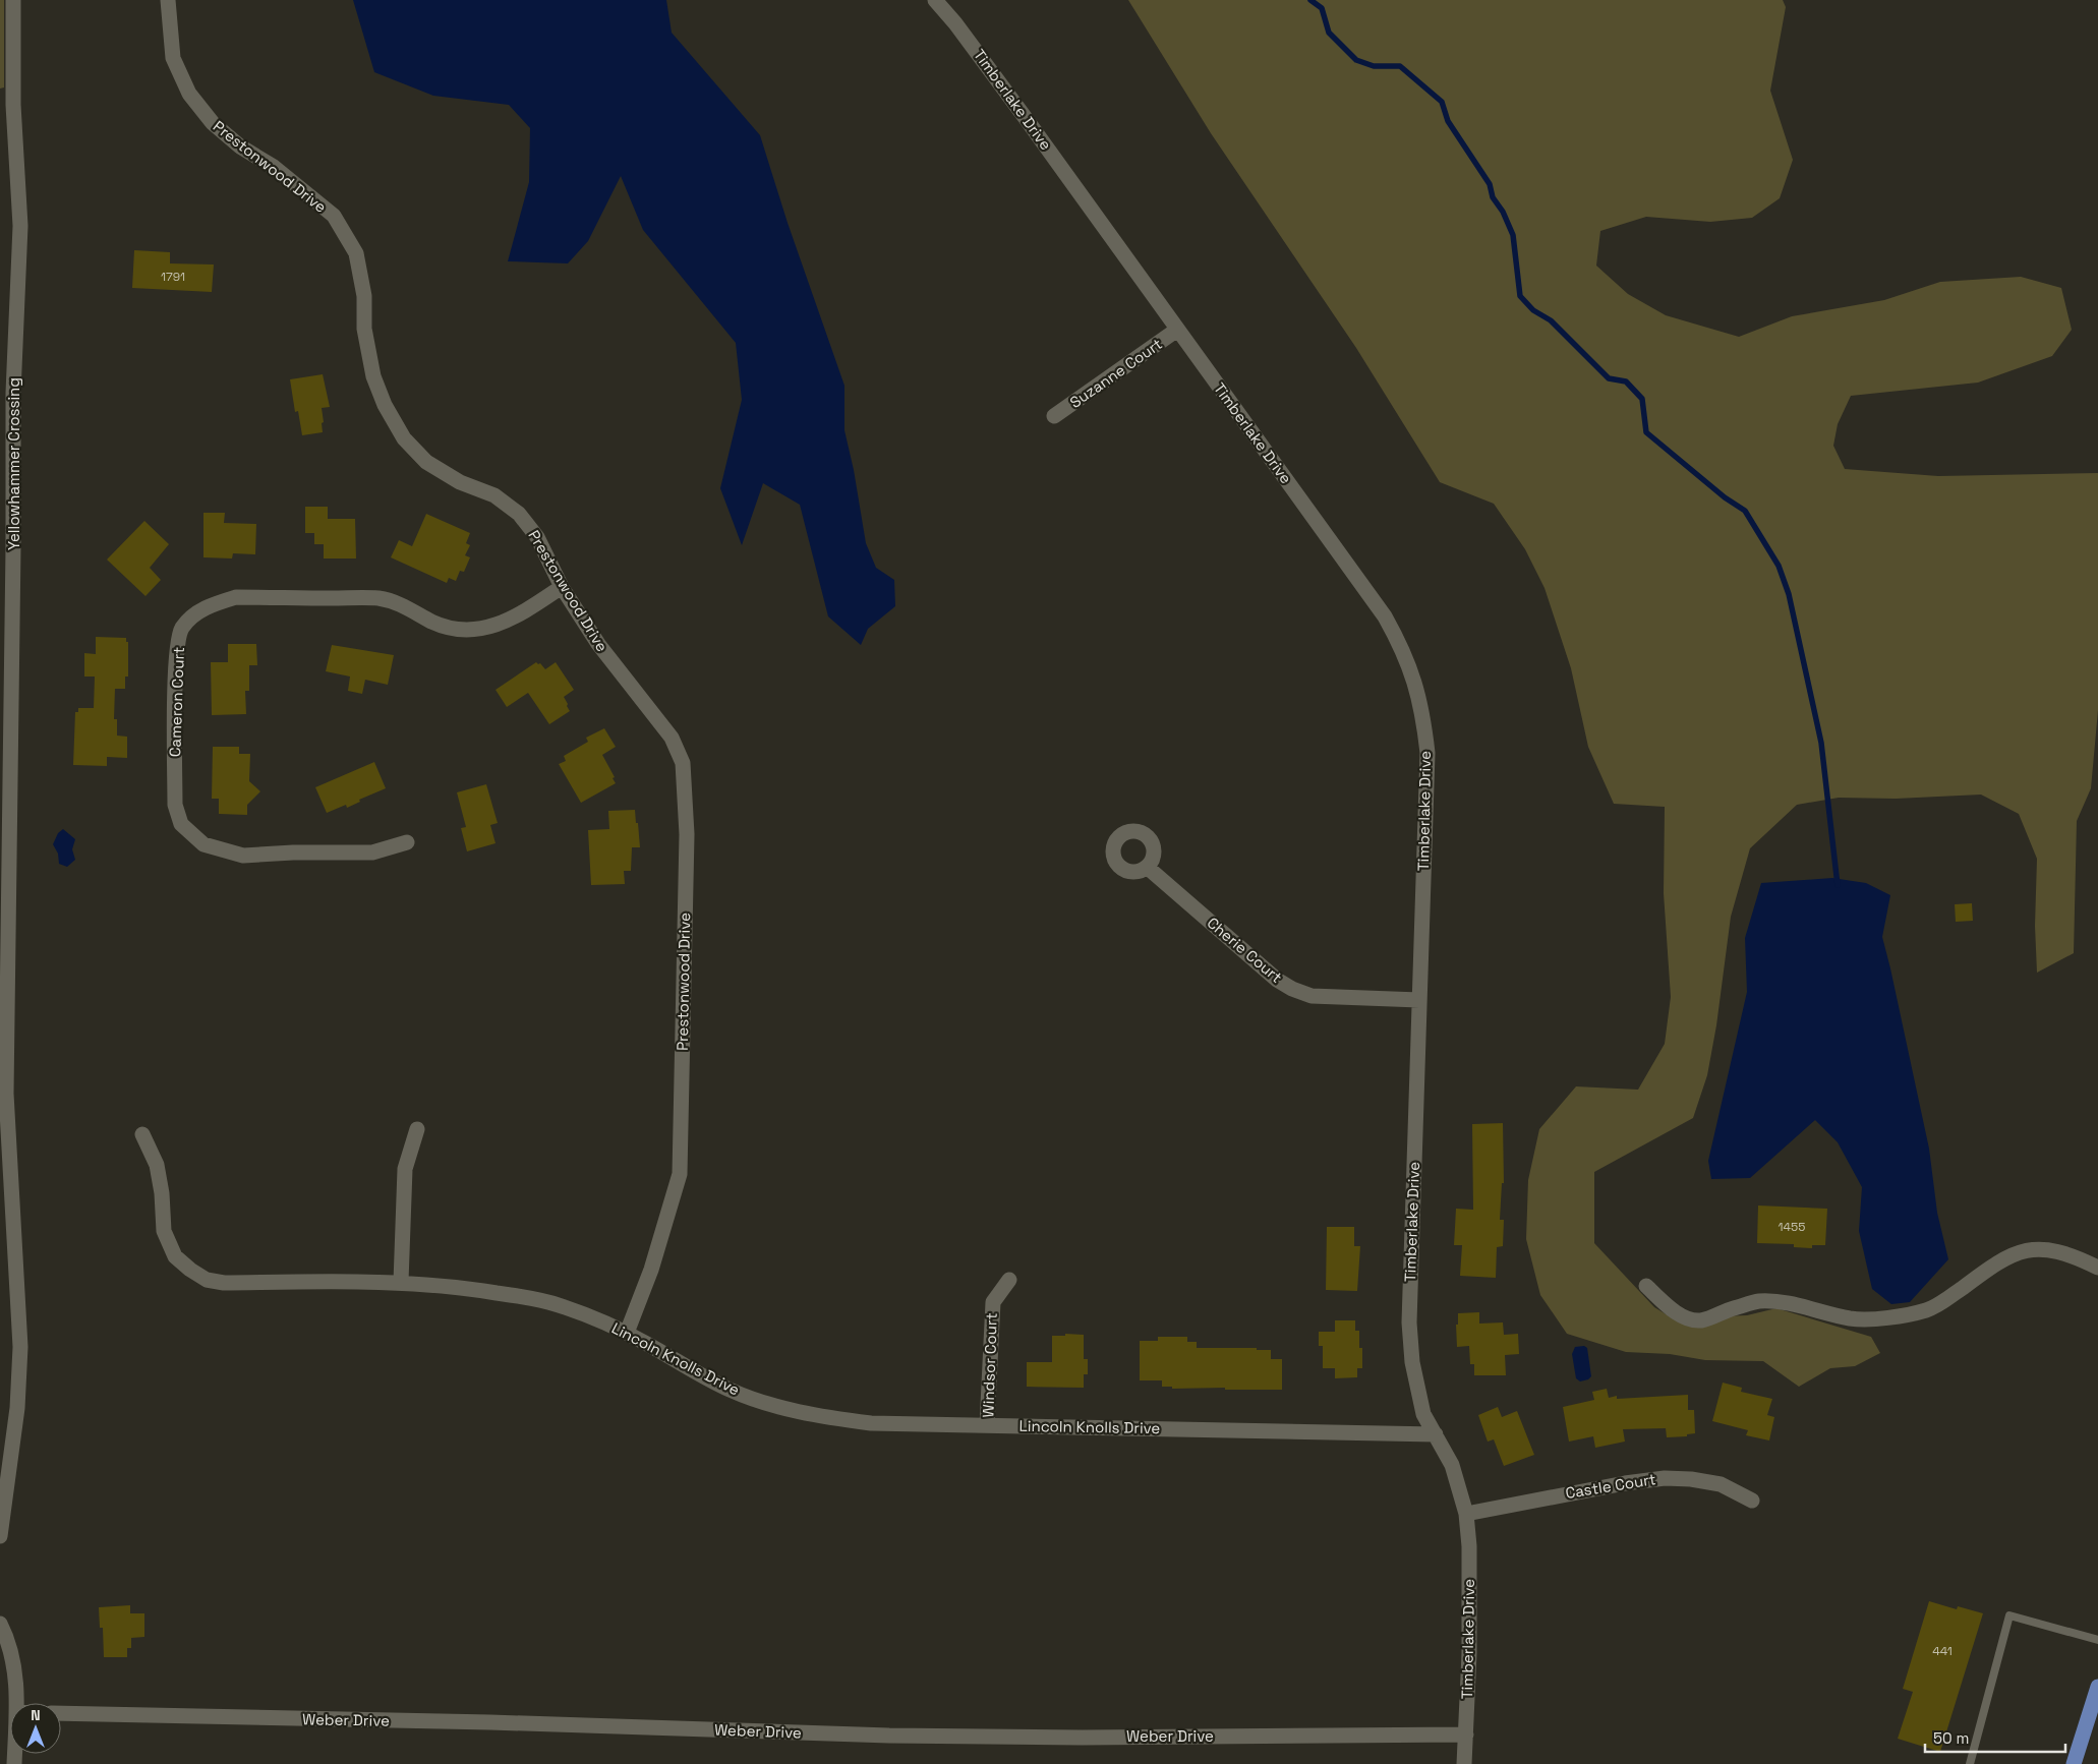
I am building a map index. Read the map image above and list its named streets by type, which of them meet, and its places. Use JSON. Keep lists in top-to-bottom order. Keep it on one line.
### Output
{"streets":{"street":["Timberlake Drive","Prestonwood Drive","Suzanne Court","Yellowhammer Crossing","Cameron Court","Cherie Court","Lincoln Knolls Drive","Windsor Court","Castle Court","Weber Drive"]},"crossings":[["Timberlake Drive","Suzanne Court"],["Timberlake Drive","Cherie Court"],["Timberlake Drive","Lincoln Knolls Drive"],["Timberlake Drive","Castle Court"],["Timberlake Drive","Weber Drive"],["Prestonwood Drive","Cameron Court"],["Prestonwood Drive","Lincoln Knolls Drive"],["Lincoln Knolls Drive","Windsor Court"]],"house_numbers":["1791","1455","441"],"scale_bar":"50 m","north":"top"}
